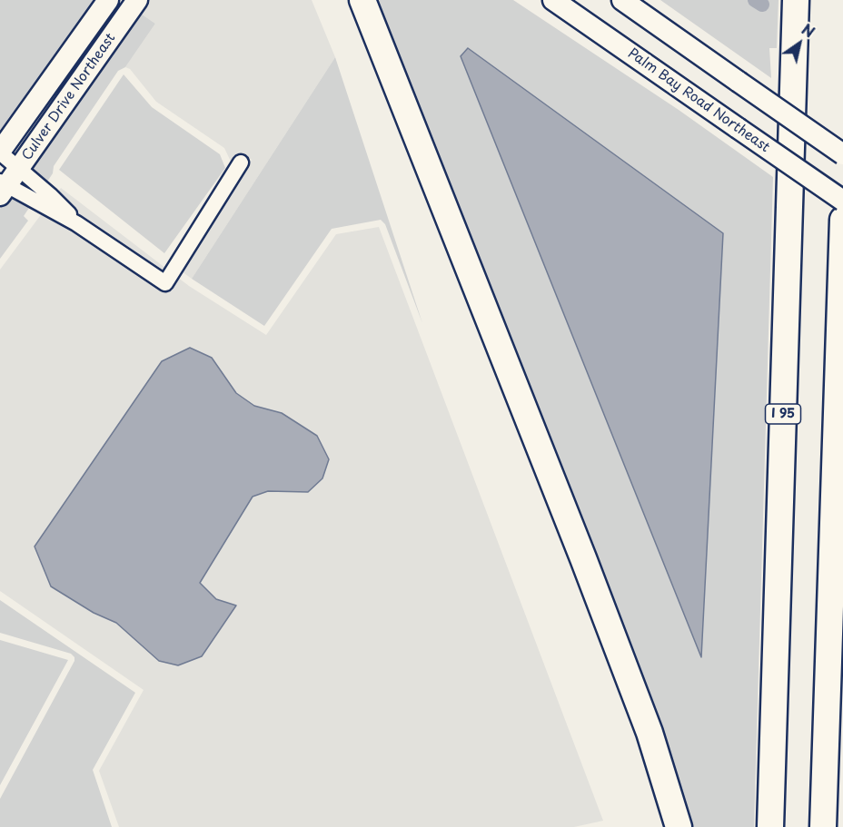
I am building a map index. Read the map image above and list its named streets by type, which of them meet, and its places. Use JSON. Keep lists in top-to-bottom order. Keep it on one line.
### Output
{"streets":{"highway":["I 95"],"main road":["Culver Drive Northeast","Palm Bay Road Northeast"]},"north":"top right"}
